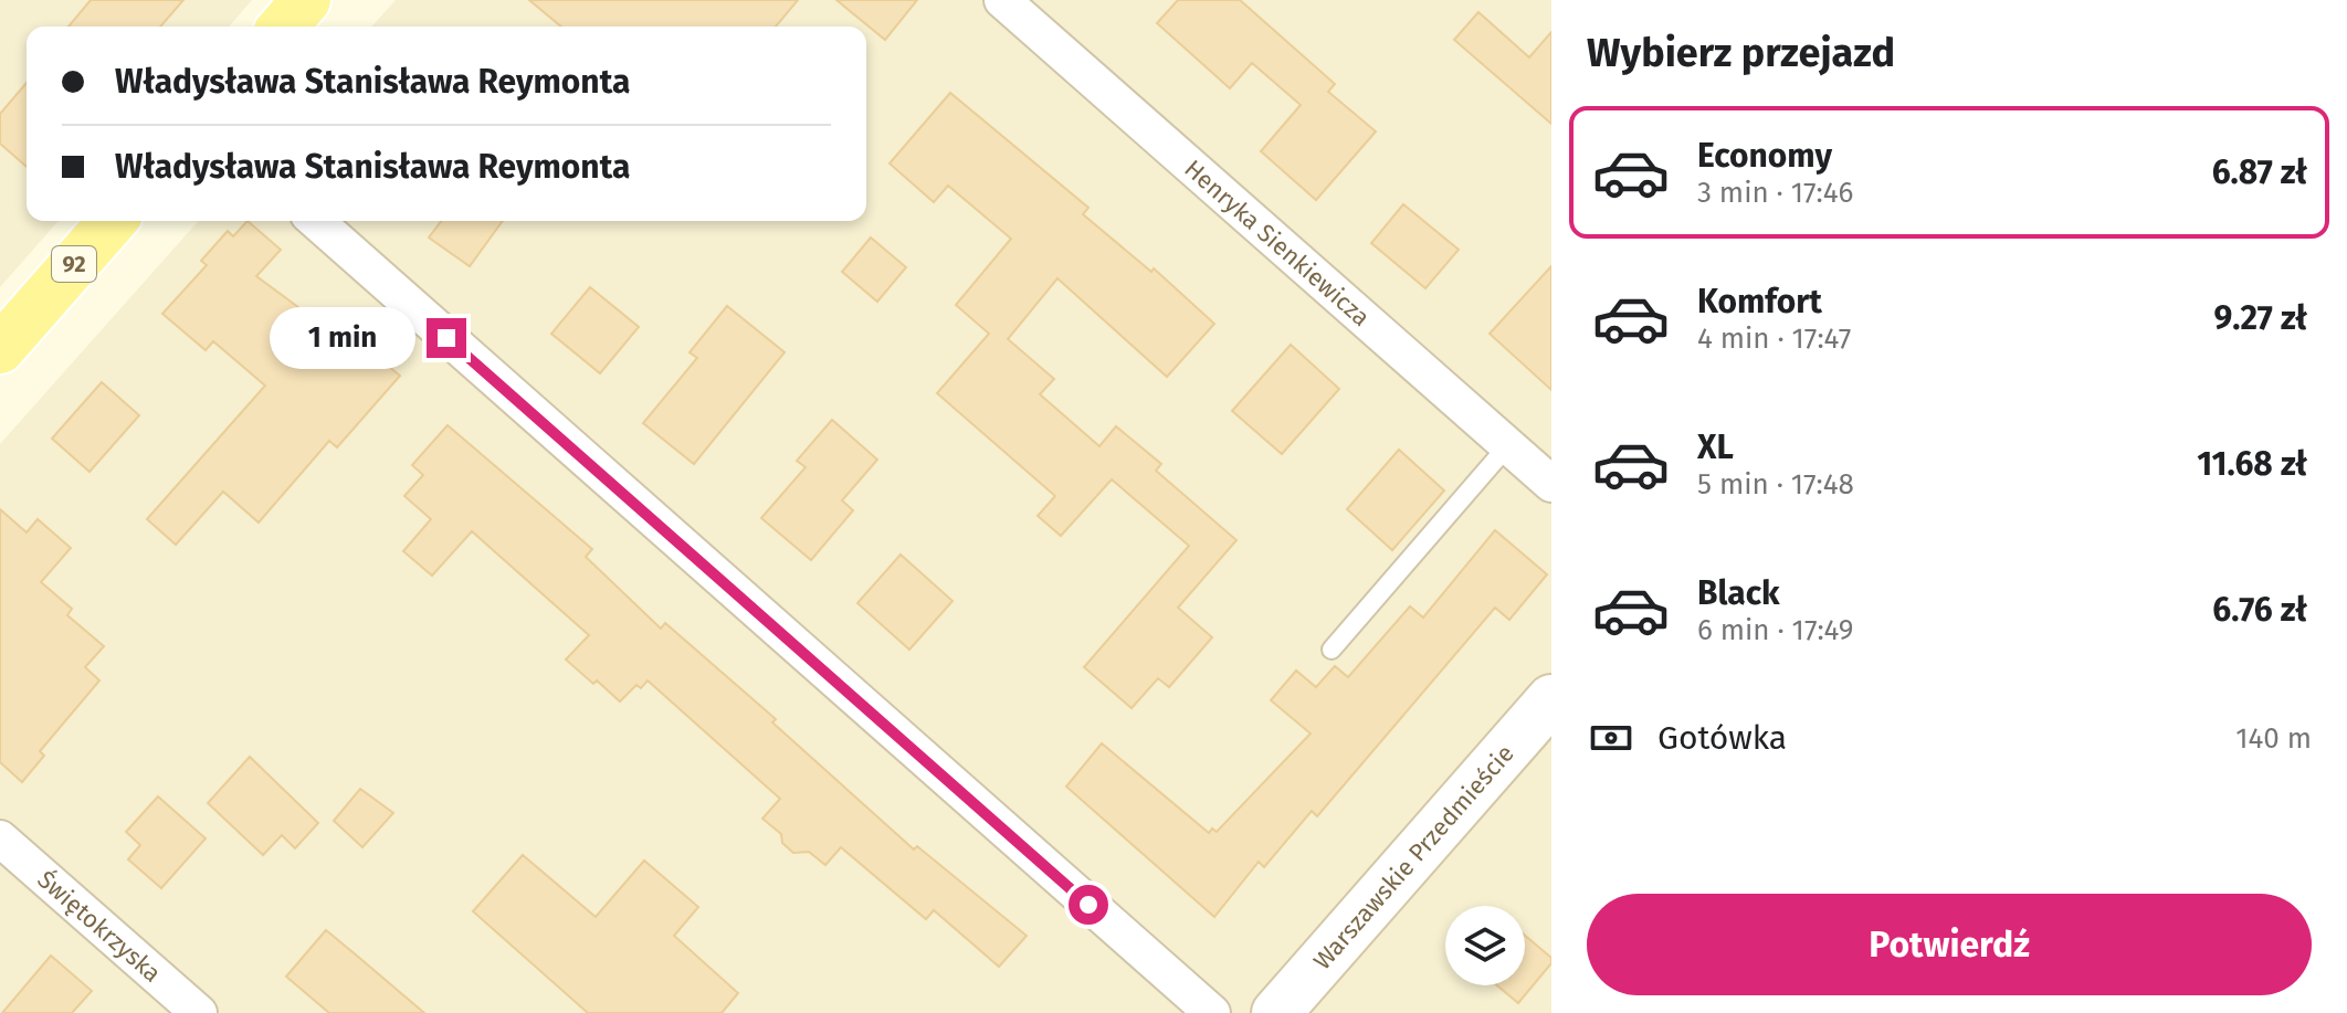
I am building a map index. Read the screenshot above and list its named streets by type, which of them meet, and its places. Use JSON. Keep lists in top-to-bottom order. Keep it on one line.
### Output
{"streets":{"main road":["92"],"street":["Henryka Sienkiewicza","Warszawskie Przedmieście","Świętokrzyska"]},"page":{"heading":"Wybierz przejazd","banner":["Władysława Stanisława Reymonta","Władysława Stanisława Reymonta"],"list":[{"name":"Economy","note":"3 min · 17:46","value":"6.87 zł"},{"name":"Komfort","note":"4 min · 17:47","value":"9.27 zł"},{"name":"XL","note":"5 min · 17:48","value":"11.68 zł"},{"name":"Black","note":"6 min · 17:49","value":"6.76 zł"}],"bubble":"1 min","pay":["Gotówka","140 m"],"buttons":"Potwierdź"}}
